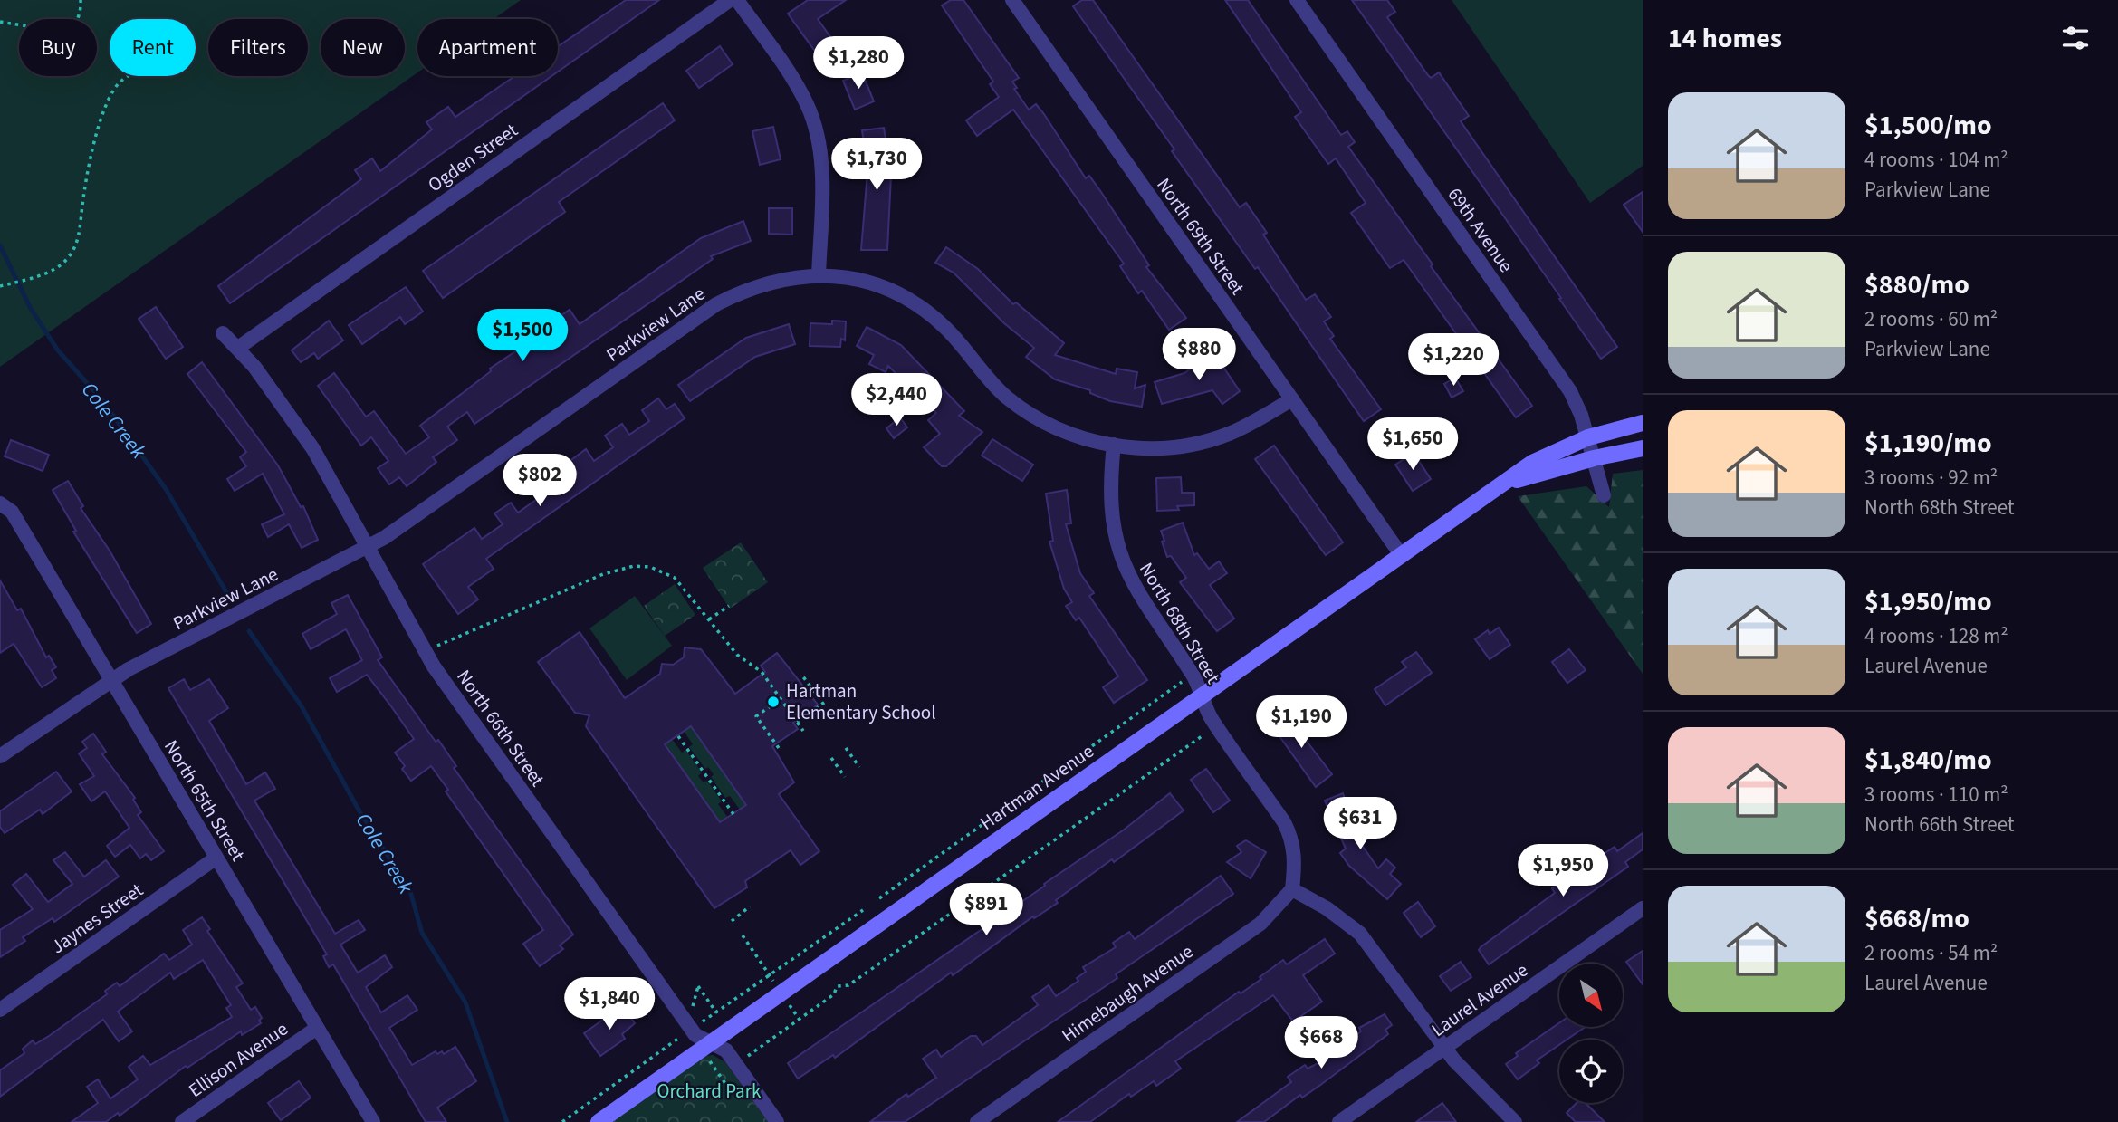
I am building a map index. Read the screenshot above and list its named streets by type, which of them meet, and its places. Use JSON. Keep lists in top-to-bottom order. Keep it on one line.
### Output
{"streets":{"main road":["Hartman Avenue"],"street":["Ogden Street","69th Avenue","North 69th Street","Parkview Lane","North 68th Street","North 66th Street","North 65th Street","Jaynes Street","Himebaugh Avenue","Laurel Avenue","Ellison Avenue"]},"crossings":[["Ogden Street","North 66th Street"],["69th Avenue","Hartman Avenue"],["North 69th Street","Parkview Lane"],["North 69th Street","Hartman Avenue"],["Parkview Lane","North 68th Street"],["Parkview Lane","North 66th Street"],["Parkview Lane","North 65th Street"],["North 68th Street","Hartman Avenue"],["North 68th Street","Himebaugh Avenue"],["North 66th Street","Hartman Avenue"],["North 65th Street","Jaynes Street"],["North 65th Street","Ellison Avenue"]],"water":["Cole Creek"],"parks":["Orchard Park"],"places":["Hartman Elementary School"],"north":"bottom right","page":{"heading":"14 homes","chip":["Buy","Rent","Filters","New","Apartment"],"price":["$1,280","$1,730","$1,500","$880","$1,220","$2,440","$1,650","$802","$1,190","$631","$1,950","$891","$1,840","$668"],"list":[{"name":"$1,500/mo","note":"4 rooms · 104 m² · Parkview Lane"},{"name":"$880/mo","note":"2 rooms · 60 m² · Parkview Lane"},{"name":"$1,190/mo","note":"3 rooms · 92 m² · North 68th Street"},{"name":"$1,950/mo","note":"4 rooms · 128 m² · Laurel Avenue"},{"name":"$1,840/mo","note":"3 rooms · 110 m² · North 66th Street"},{"name":"$668/mo","note":"2 rooms · 54 m² · Laurel Avenue"}]}}
